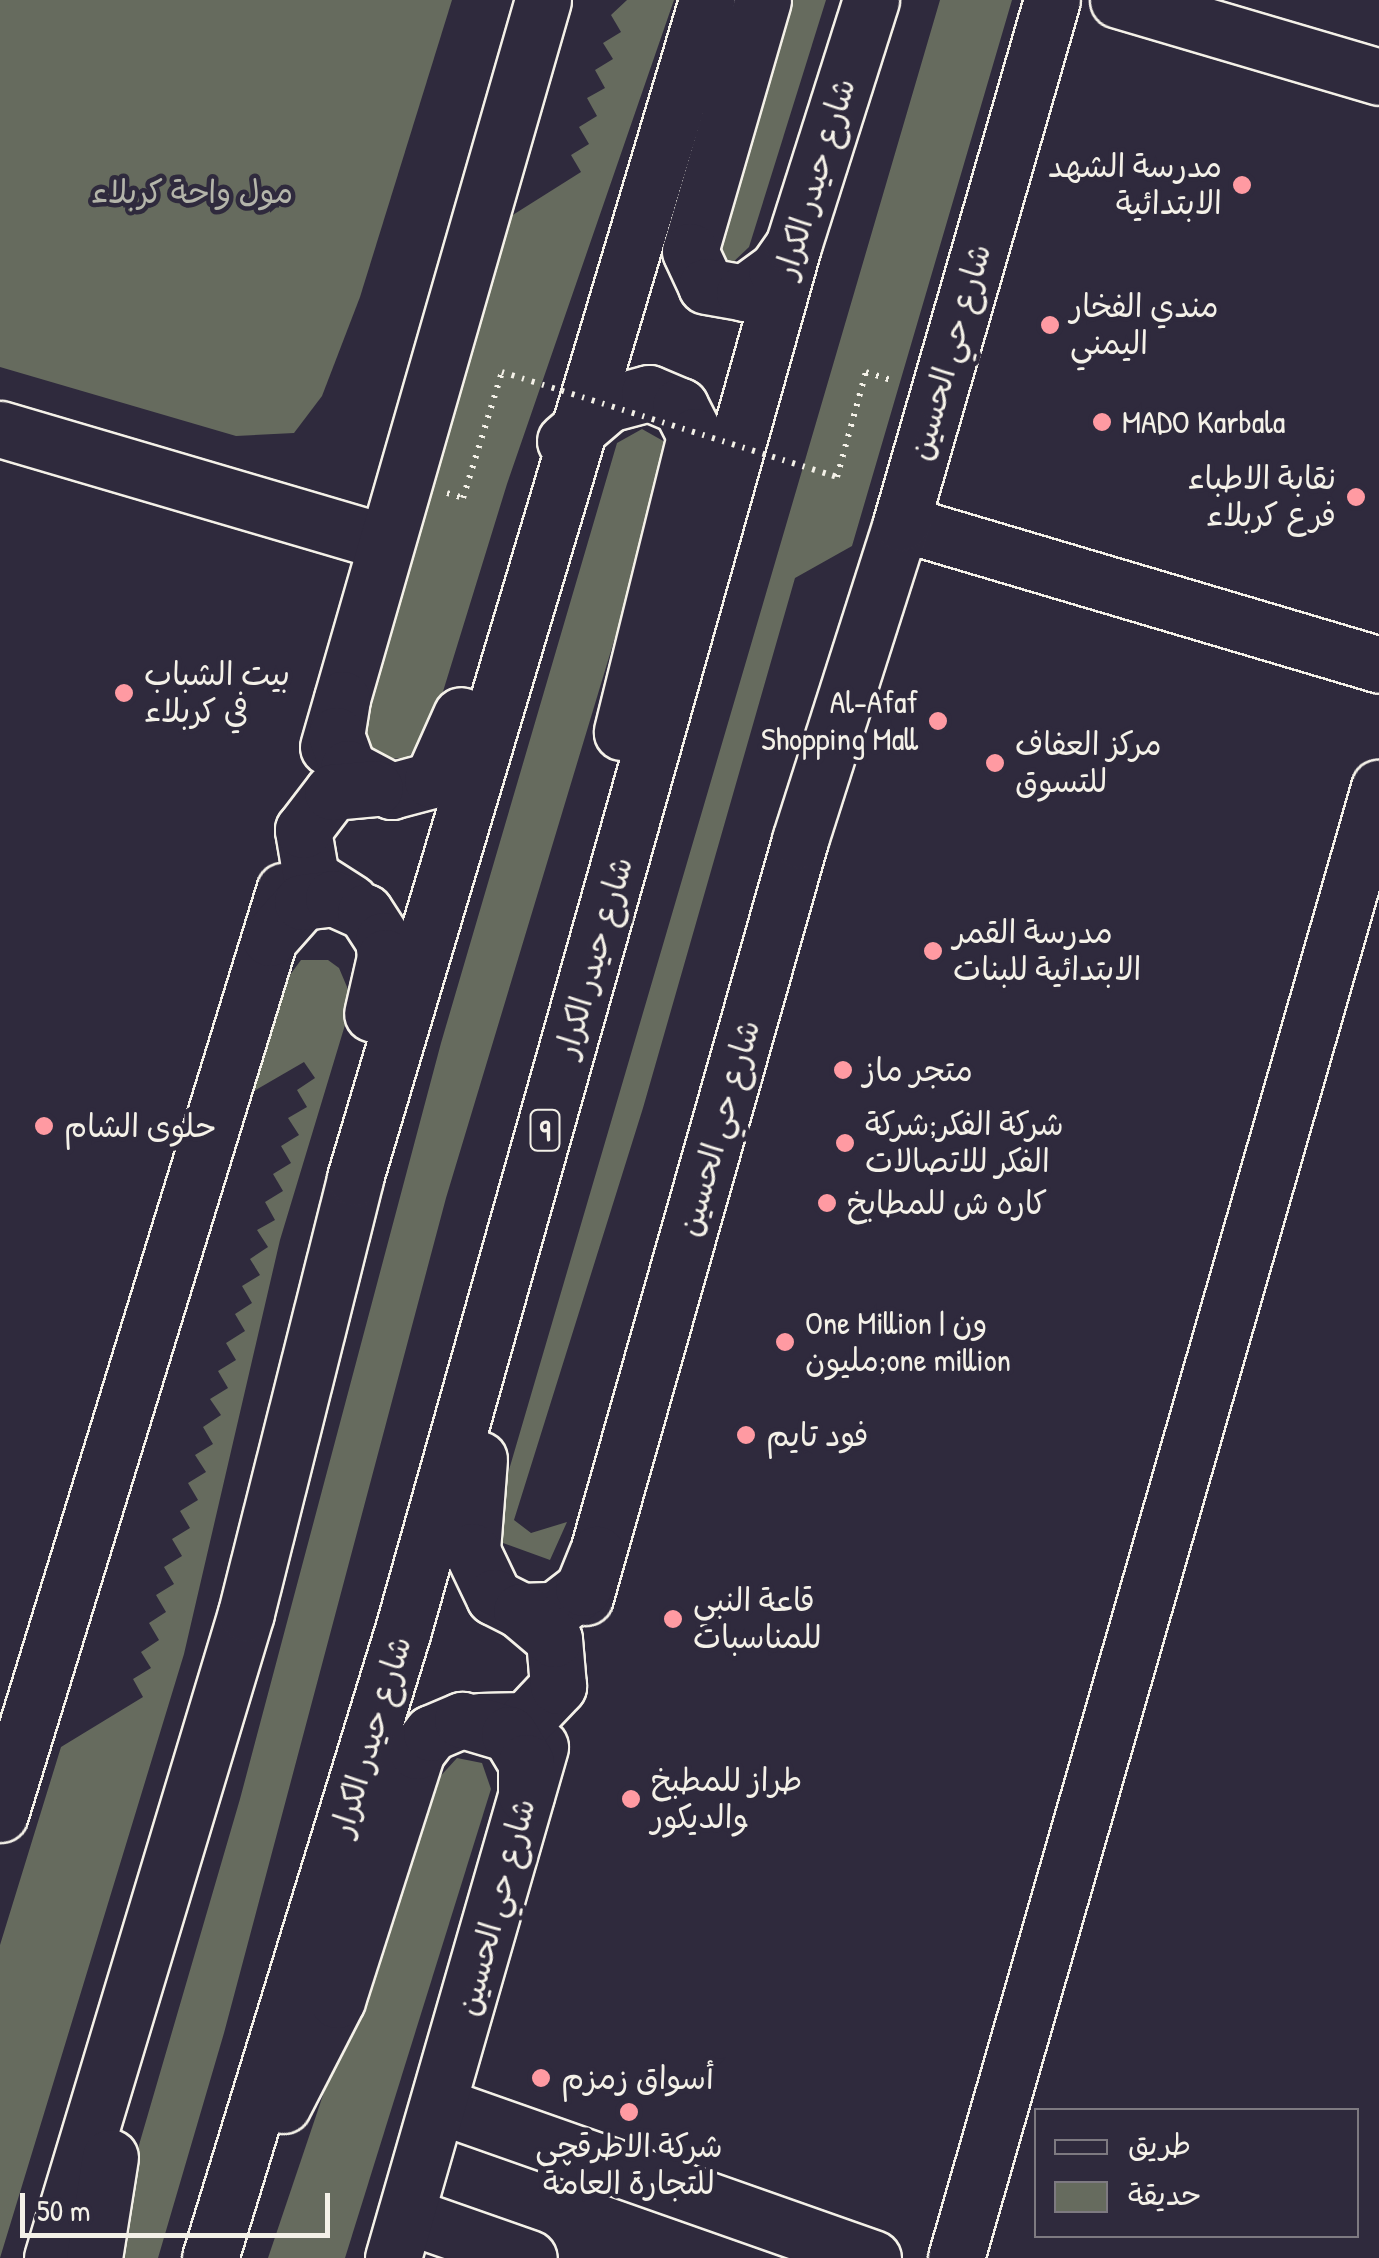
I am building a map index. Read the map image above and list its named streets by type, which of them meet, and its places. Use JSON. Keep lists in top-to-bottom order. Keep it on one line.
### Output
{"streets":{"main road":["شارع حيدر الكرار","شارع حي الحسين","9"]},"parks":["مول واحة كربلاء"],"places":["مدرسة الشهد الابتدائية","مندي الفخار اليمني","MADO Karbala","نقابة الاطباء فرع كربلاء","بيت الشباب في كربلاء","Al-Afaf Shopping Mall","مركز العفاف للتسوق","مدرسة القمر الابتدائية للبنات","متجر ماز","حلوى الشام","شركة الفكر;شركة الفكر للاتصالات","كاره ش للمطابخ","One Million | ون مليون;one million","فود تايم","قاعة النبي للمناسبات","طراز للمطبخ والديكور","أسواق زمزم","شركة الاطرقچي للتجارة العامة"],"legend":["طريق","حديقة"],"scale_bar":"50 m"}
